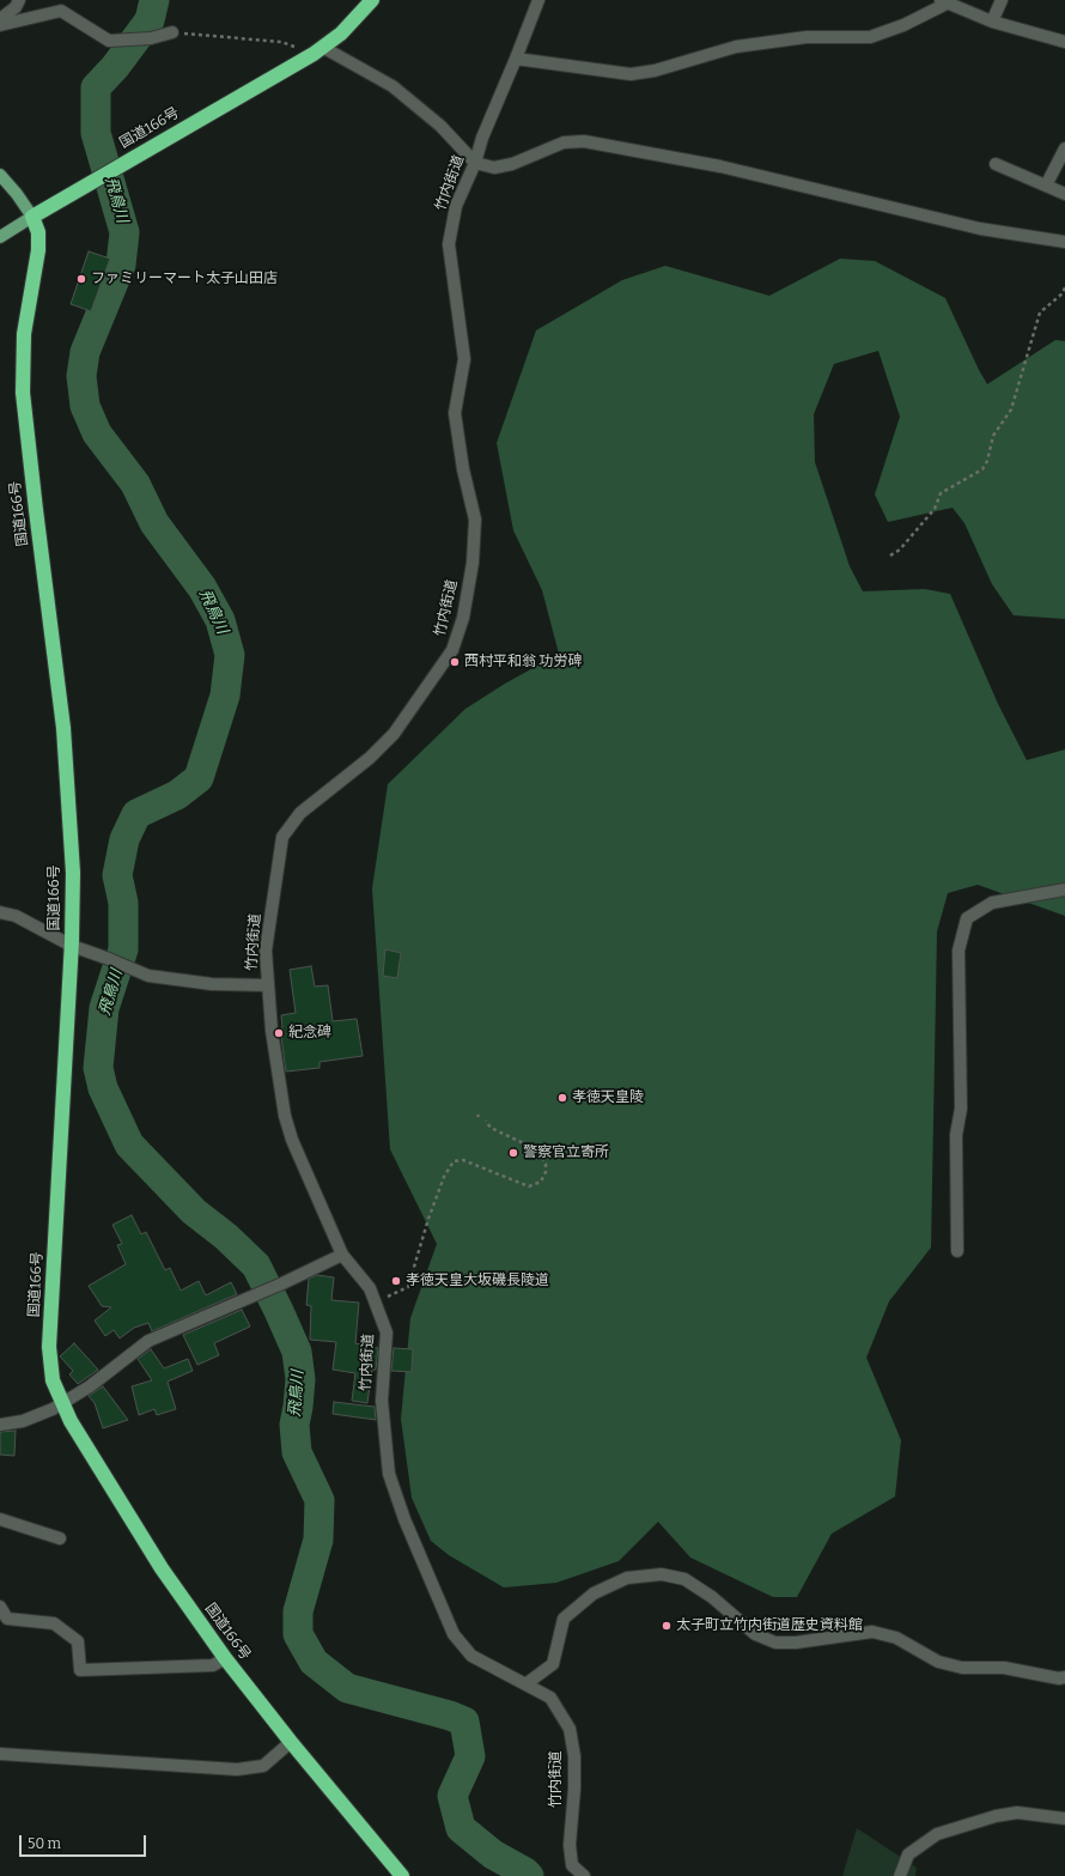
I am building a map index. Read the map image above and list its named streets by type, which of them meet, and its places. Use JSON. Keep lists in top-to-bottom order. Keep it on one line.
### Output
{"streets":{"highway":["国道166号"],"street":["竹内街道"]},"water":["飛鳥川"],"places":["ファミリーマート太子山田店","西村平和翁 功労碑","紀念碑","孝徳天皇陵","警察官立寄所","孝徳天皇大坂磯長陵道","太子町立竹内街道歴史資料館"],"scale_bar":"50 m"}
